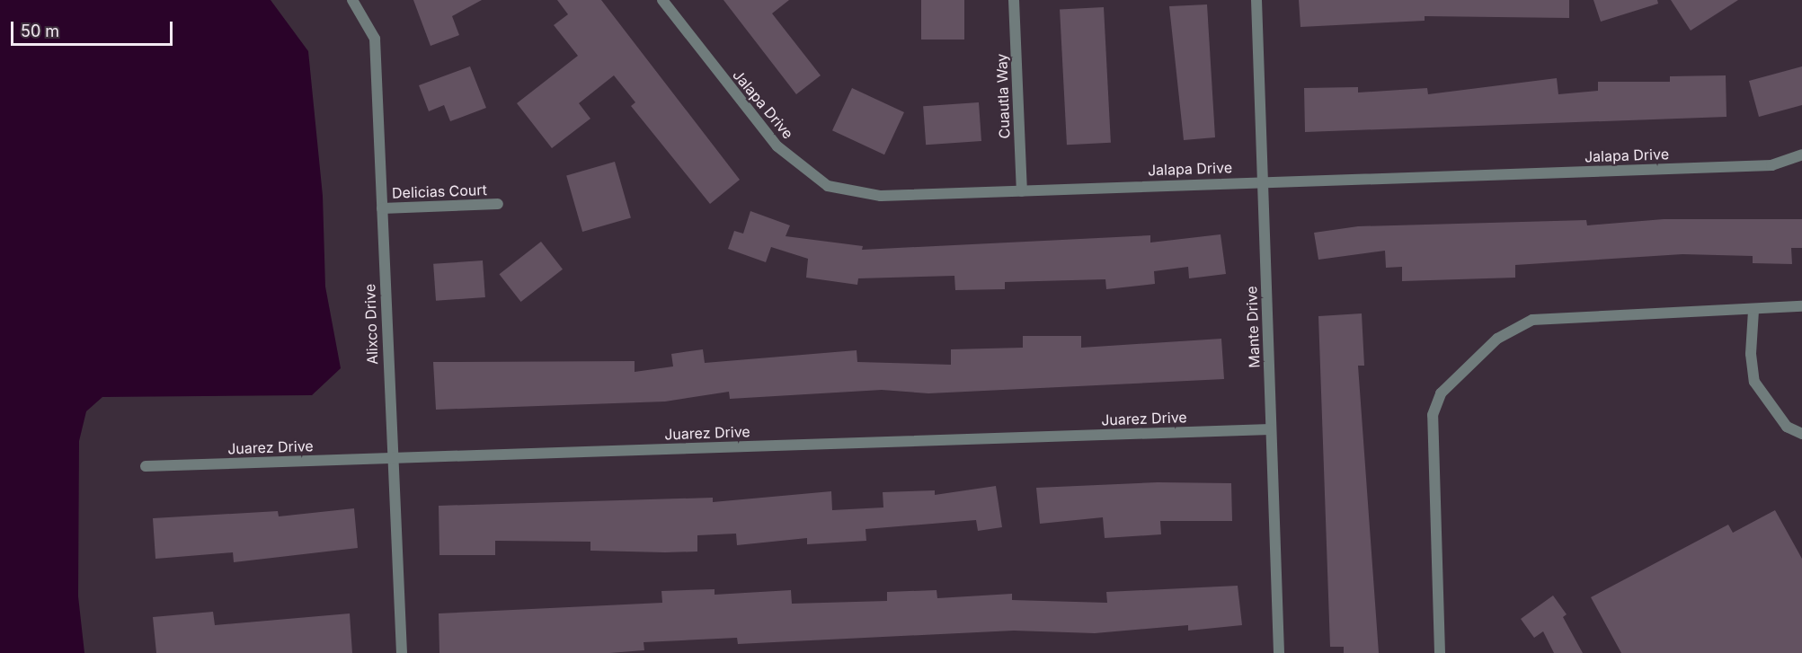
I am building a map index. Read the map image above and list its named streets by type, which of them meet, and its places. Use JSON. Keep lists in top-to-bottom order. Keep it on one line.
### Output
{"streets":{"street":["Cuautla Way","Jalapa Drive","Delicias Court","Alixco Drive","Mante Drive","Juarez Drive"]},"crossings":[["Cuautla Way","Jalapa Drive"],["Jalapa Drive","Mante Drive"],["Delicias Court","Alixco Drive"],["Alixco Drive","Juarez Drive"],["Mante Drive","Juarez Drive"]],"scale_bar":"50 m"}
